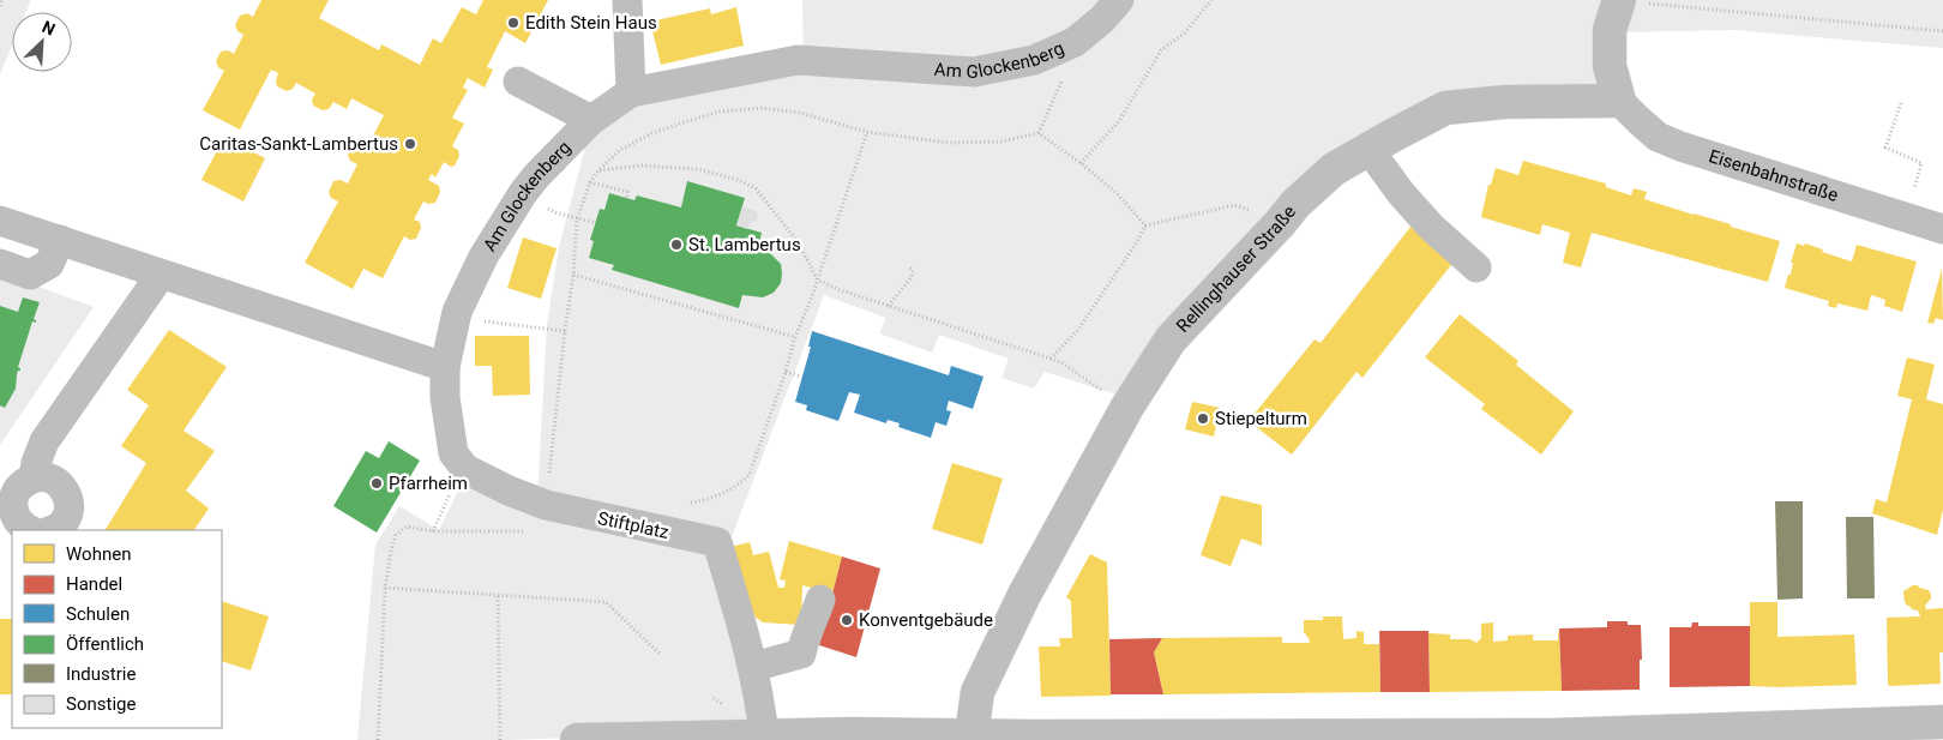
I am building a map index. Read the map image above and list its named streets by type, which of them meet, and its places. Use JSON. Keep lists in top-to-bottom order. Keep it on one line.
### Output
{"streets":{"main road":["Rellinghauser Straße"],"street":["Am Glockenberg","Eisenbahnstraße","Stiftplatz"]},"crossings":[["Am Glockenberg","Stiftplatz"],["Eisenbahnstraße","Rellinghauser Straße"]],"places":["Edith Stein Haus","Caritas-Sankt-Lambertus","St. Lambertus","Stiepelturm","Pfarrheim","Konventgebäude"],"legend":["Wohnen","Handel","Schulen","Öffentlich","Industrie","Sonstige"],"north":"top right"}
